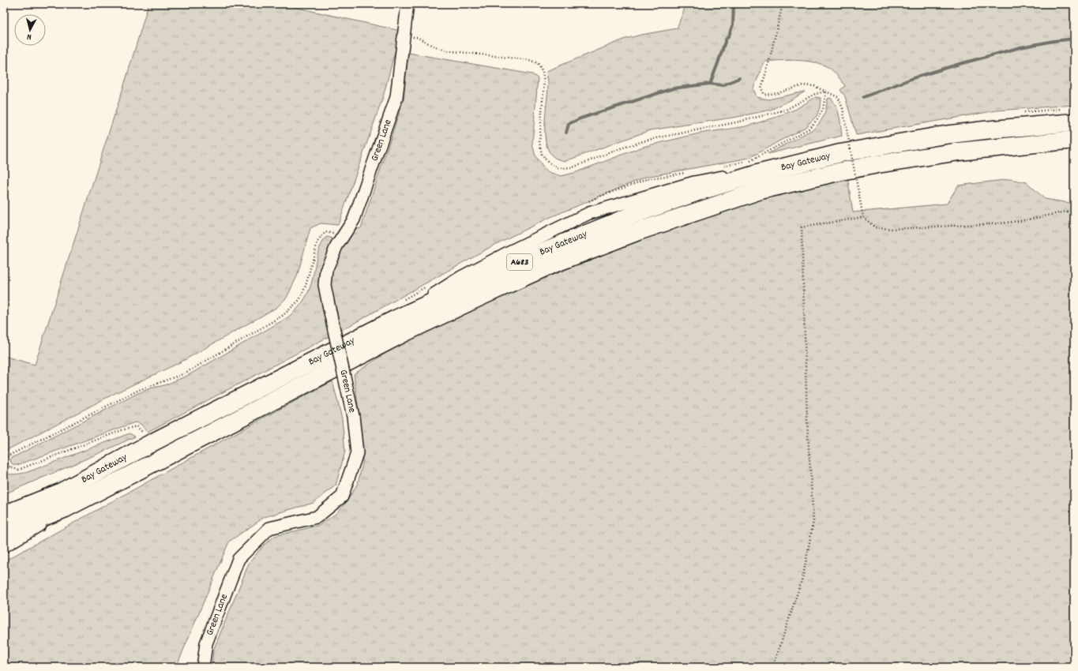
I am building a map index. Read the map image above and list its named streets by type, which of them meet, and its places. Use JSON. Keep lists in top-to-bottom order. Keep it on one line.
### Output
{"streets":{"highway":["Bay Gateway","A683"],"street":["Green Lane"]},"north":"bottom"}
